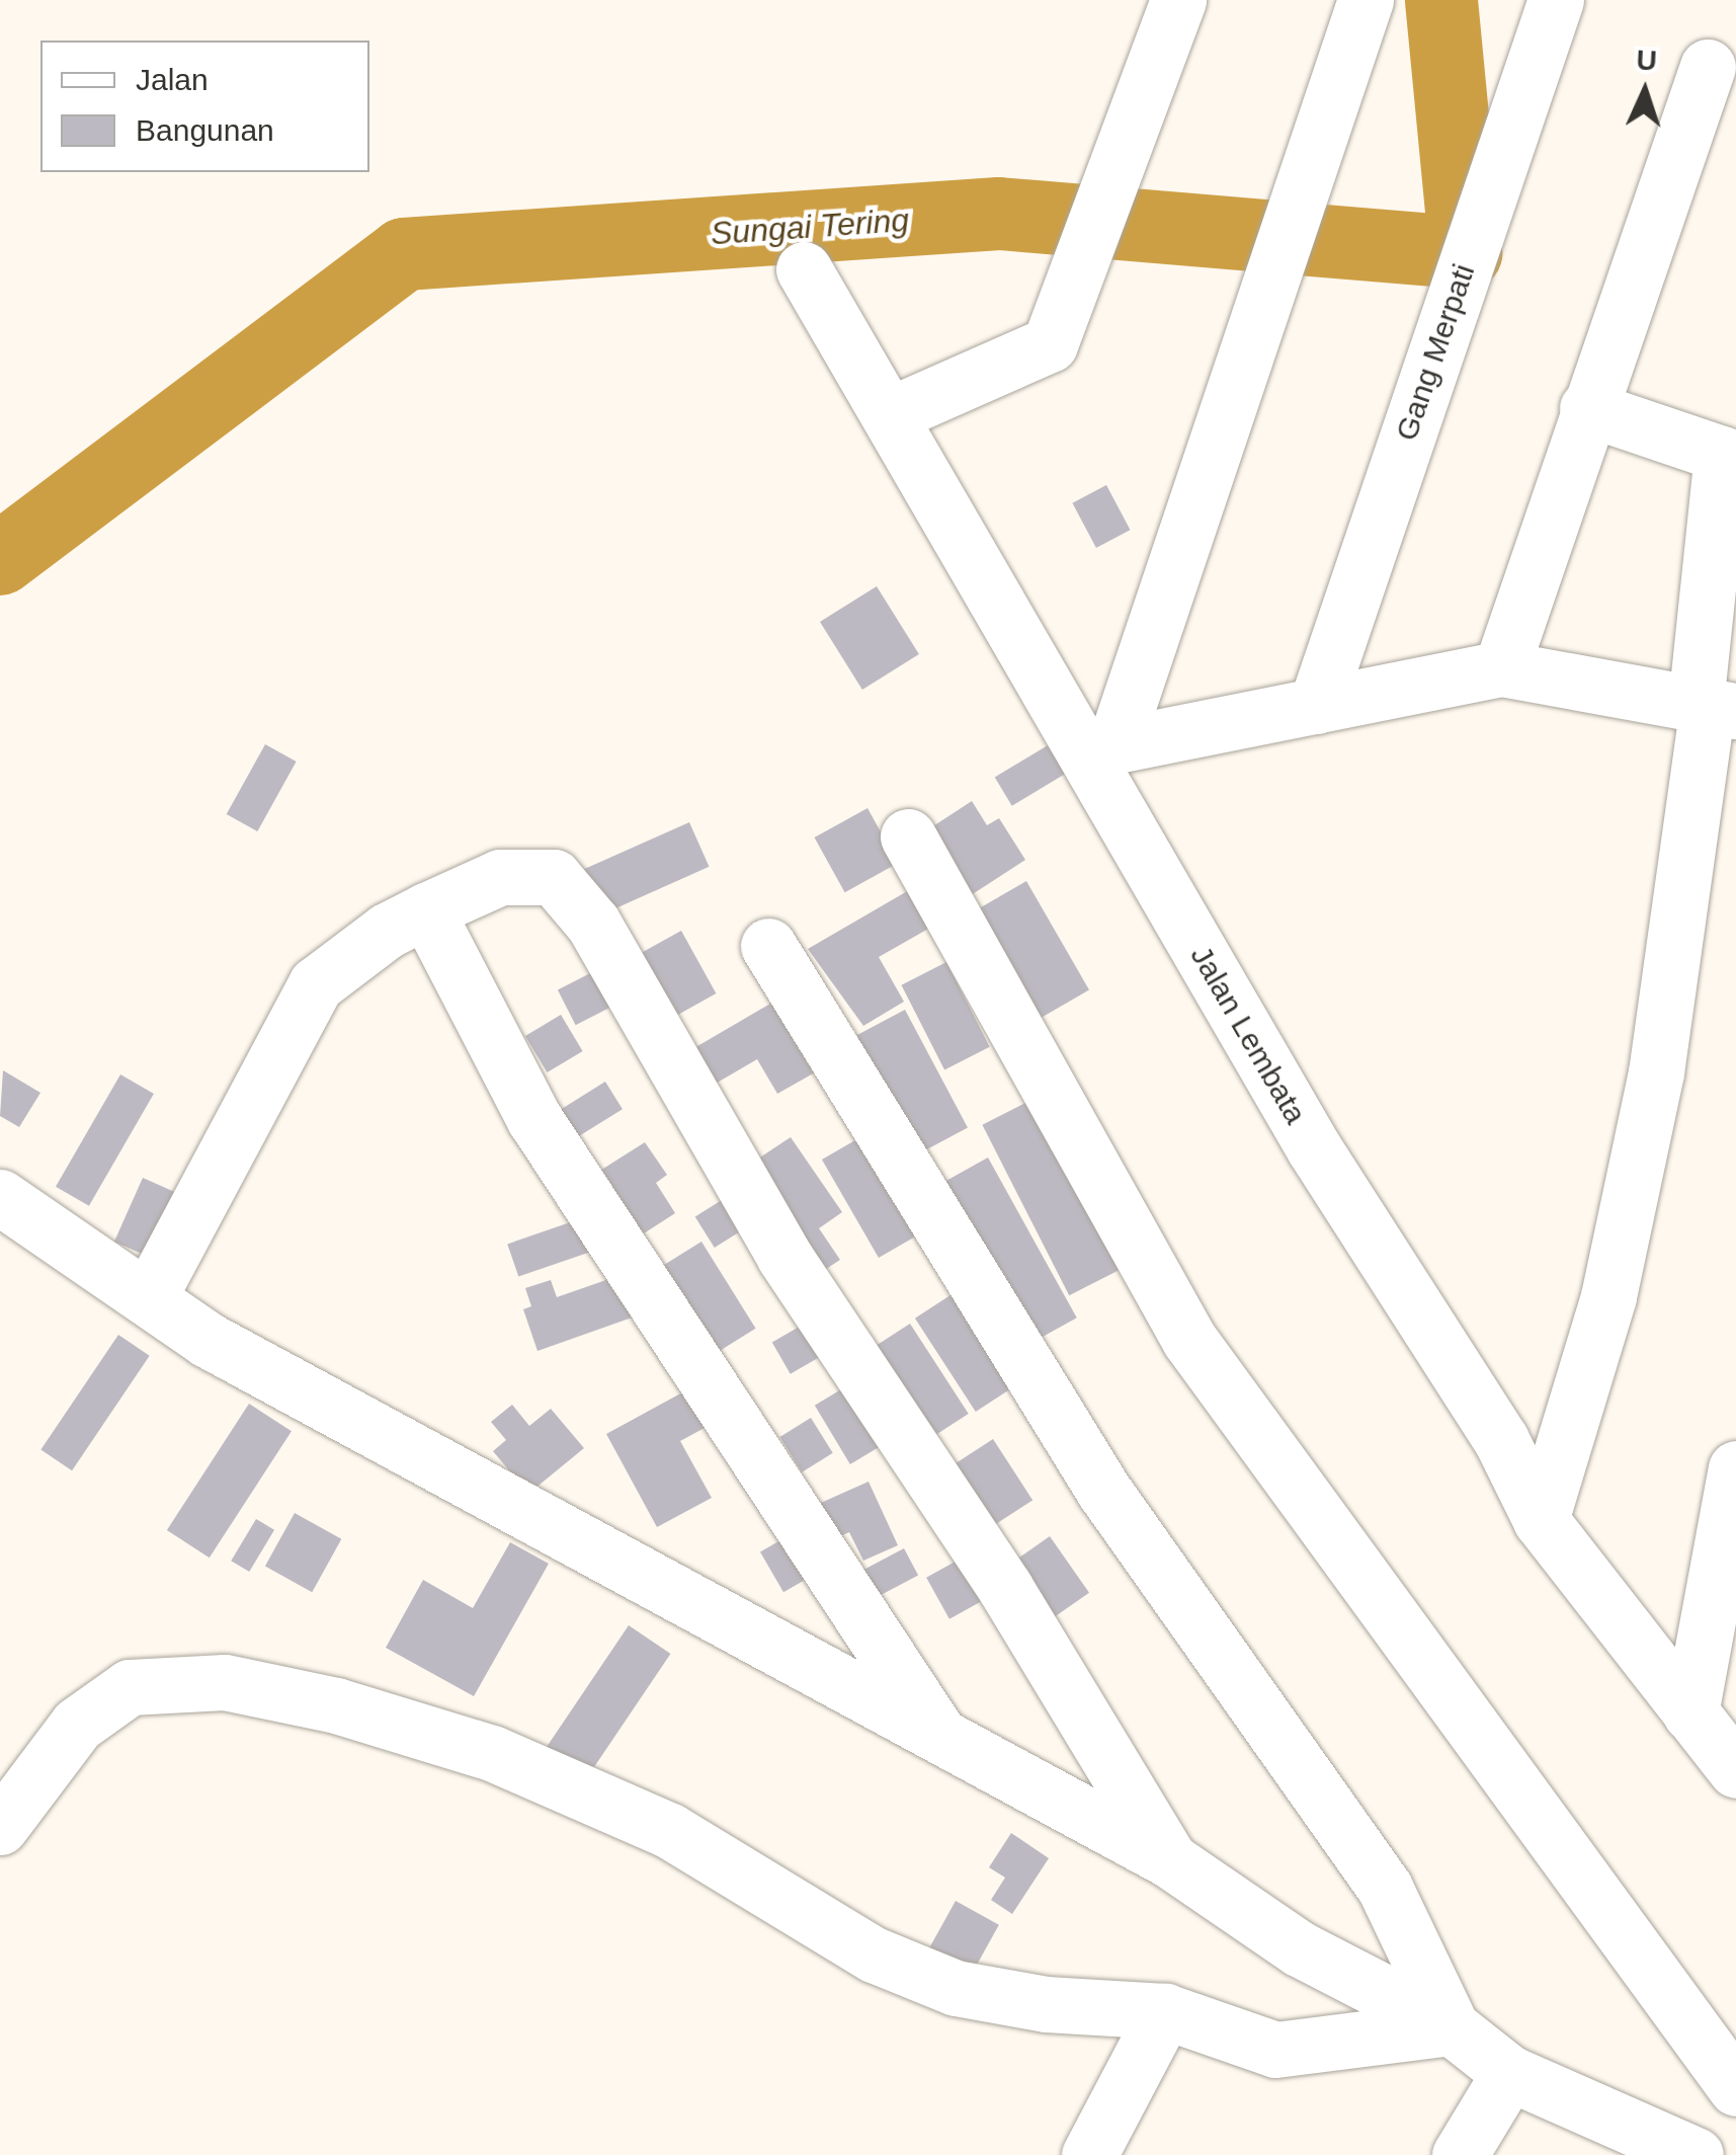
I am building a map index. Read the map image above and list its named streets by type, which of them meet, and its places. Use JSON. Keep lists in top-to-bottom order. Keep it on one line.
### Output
{"streets":{"street":["Gang Merpati","Jalan Lembata"]},"water":["Sungai Tering"],"legend":["Jalan","Bangunan"],"north":"top"}
